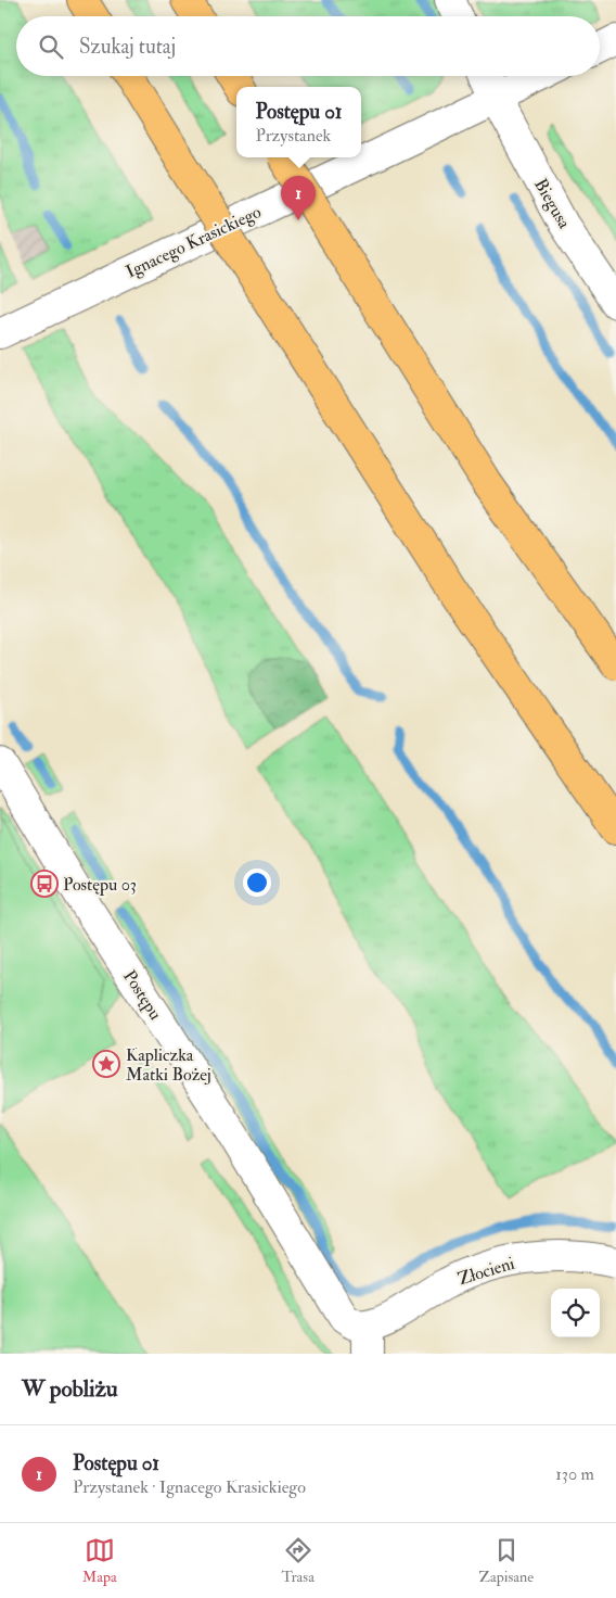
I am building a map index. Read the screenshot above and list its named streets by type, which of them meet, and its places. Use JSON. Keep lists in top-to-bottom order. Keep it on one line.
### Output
{"streets":{"street":["Biegusa","Ignacego Krasickiego","Postępu","Złocieni"]},"crossings":[["Biegusa","Ignacego Krasickiego"],["Postępu","Złocieni"]],"places":{"bus stop":["Postępu 03"],"place":["Kapliczka Matki Bożej"]},"page":{"search":"Szukaj tutaj","popup":["Postępu 01","Przystanek"],"pins":"1","heading":"W pobliżu","list":[{"mark":"1","name":"Postępu 01","note":"Przystanek · Ignacego Krasickiego","value":"130 m"}],"nav":["Mapa","Trasa","Zapisane"]}}
